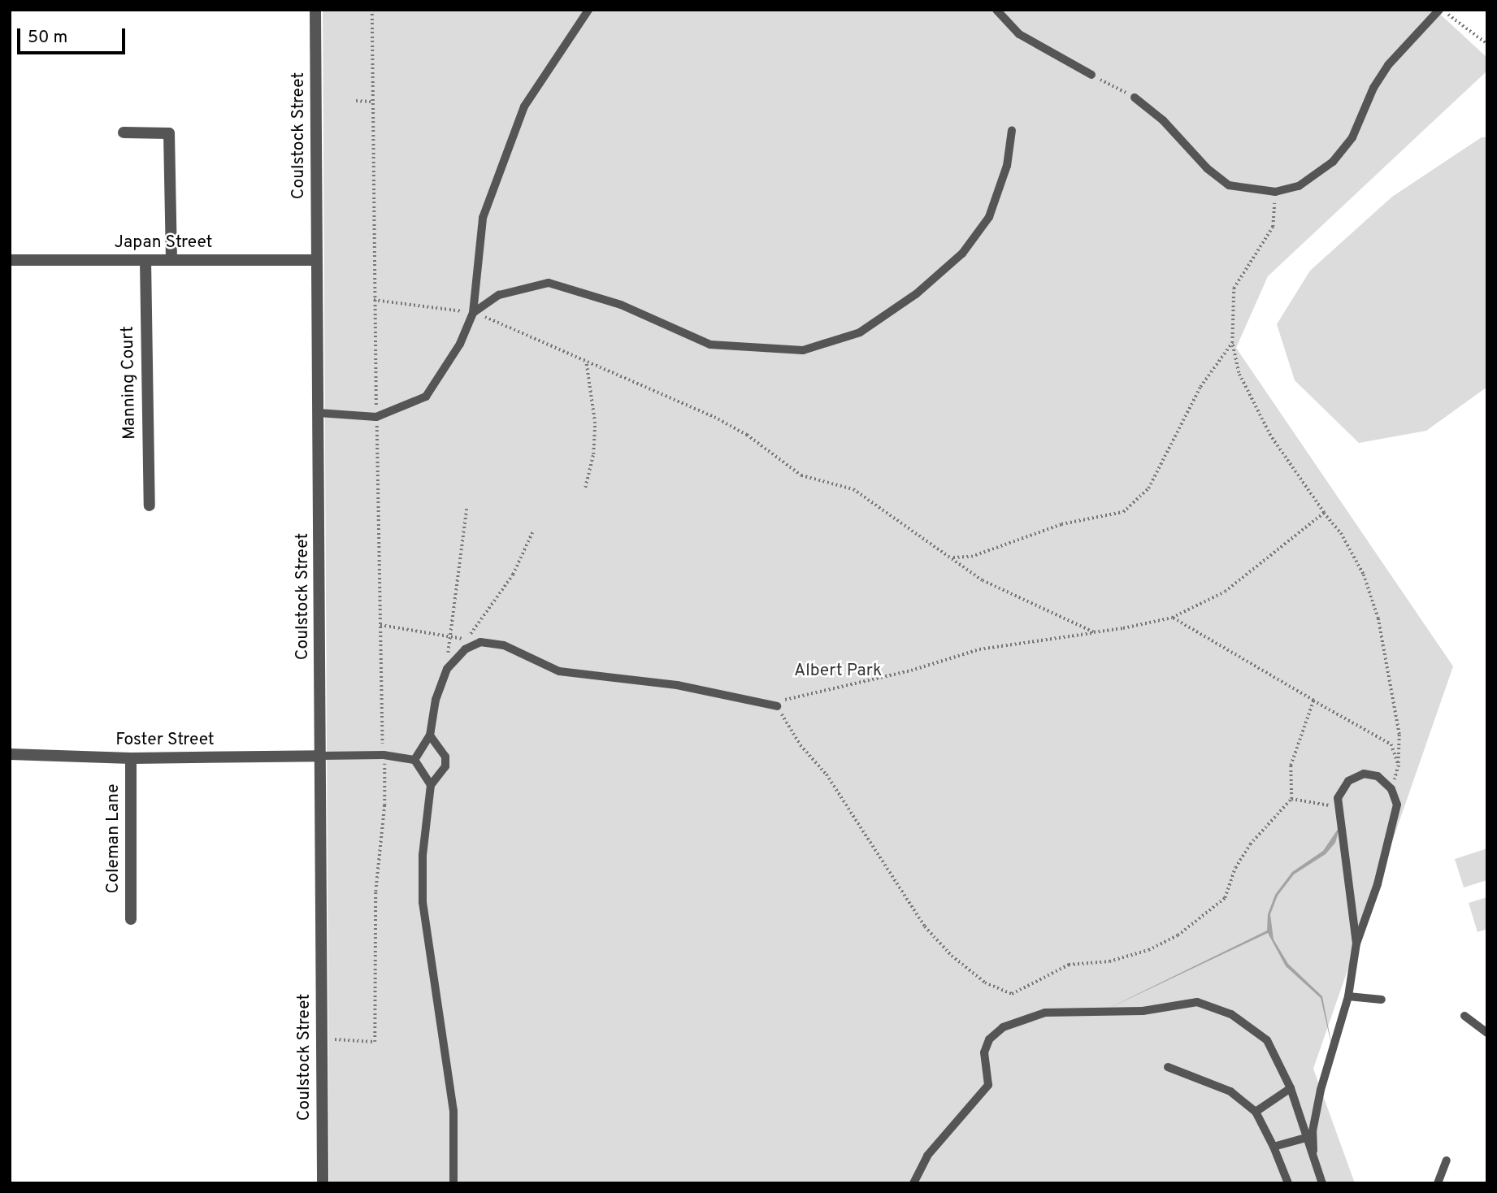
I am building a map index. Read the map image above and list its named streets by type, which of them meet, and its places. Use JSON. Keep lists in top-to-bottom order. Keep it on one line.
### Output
{"streets":{"street":["Coulstock Street","Japan Street","Manning Court","Foster Street","Coleman Lane"]},"crossings":[["Coulstock Street","Japan Street"],["Coulstock Street","Foster Street"],["Japan Street","Manning Court"],["Foster Street","Coleman Lane"]],"parks":["Albert Park"],"scale_bar":"50 m"}
